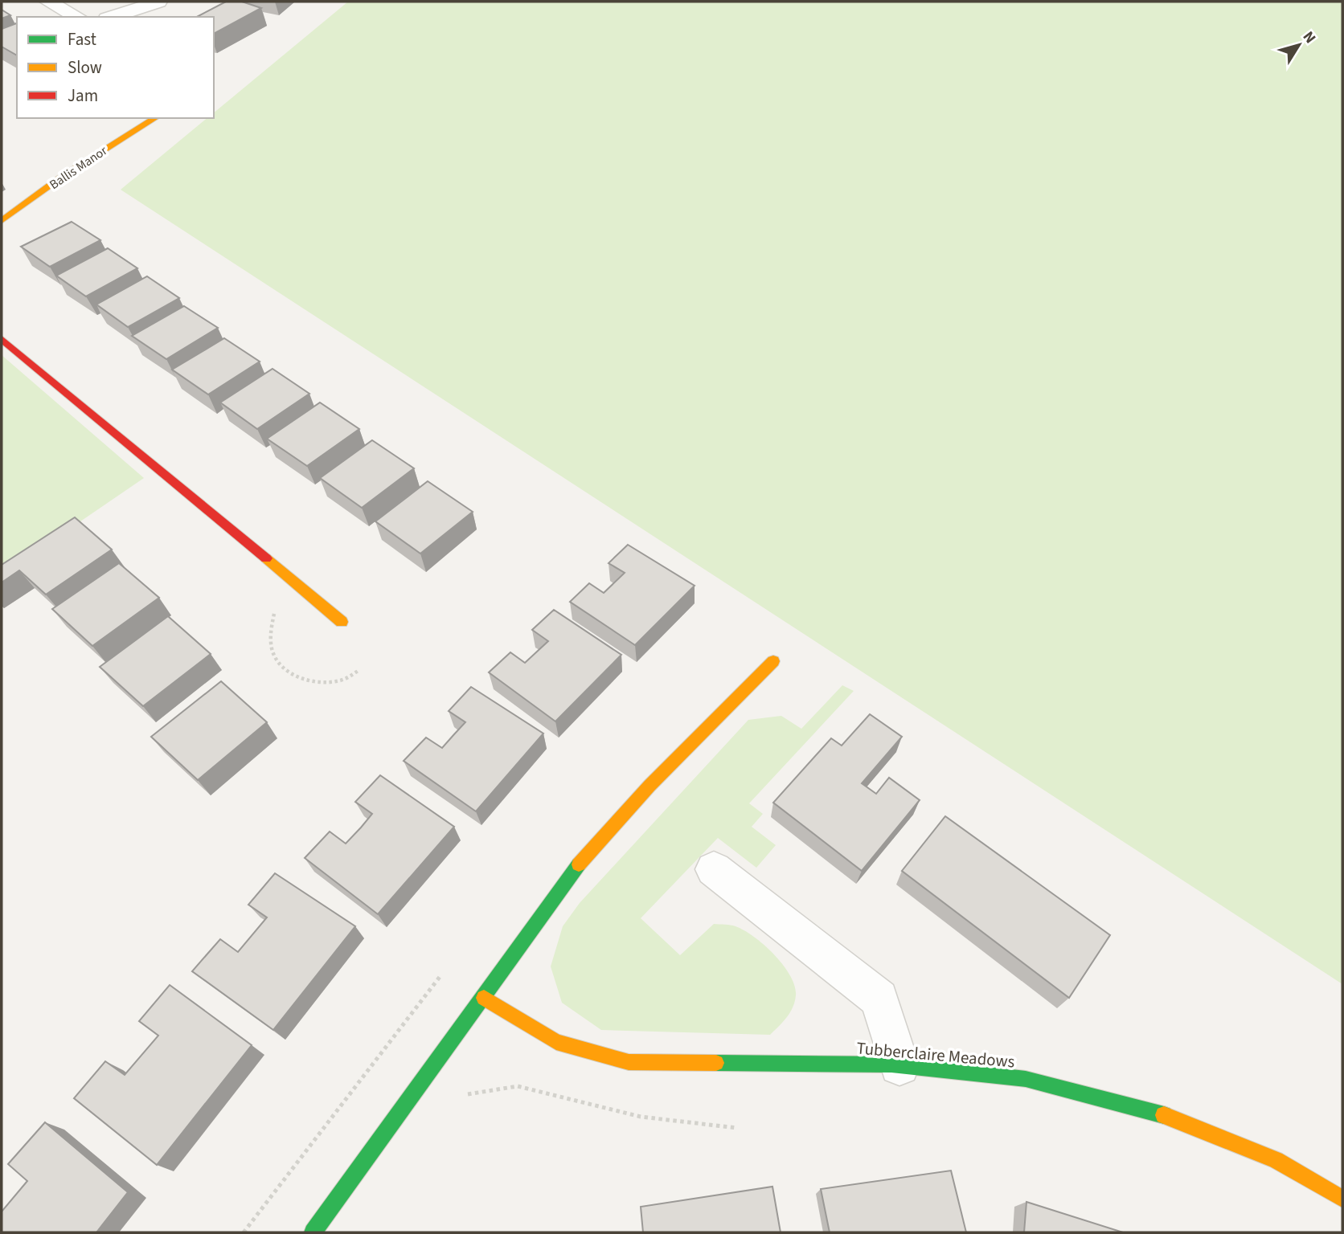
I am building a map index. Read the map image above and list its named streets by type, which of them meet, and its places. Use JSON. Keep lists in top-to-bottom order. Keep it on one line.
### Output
{"streets":{"street":["Ballis Manor","Tubberclaire Meadows"]},"legend":["Fast","Slow","Jam"],"north":"top right"}
